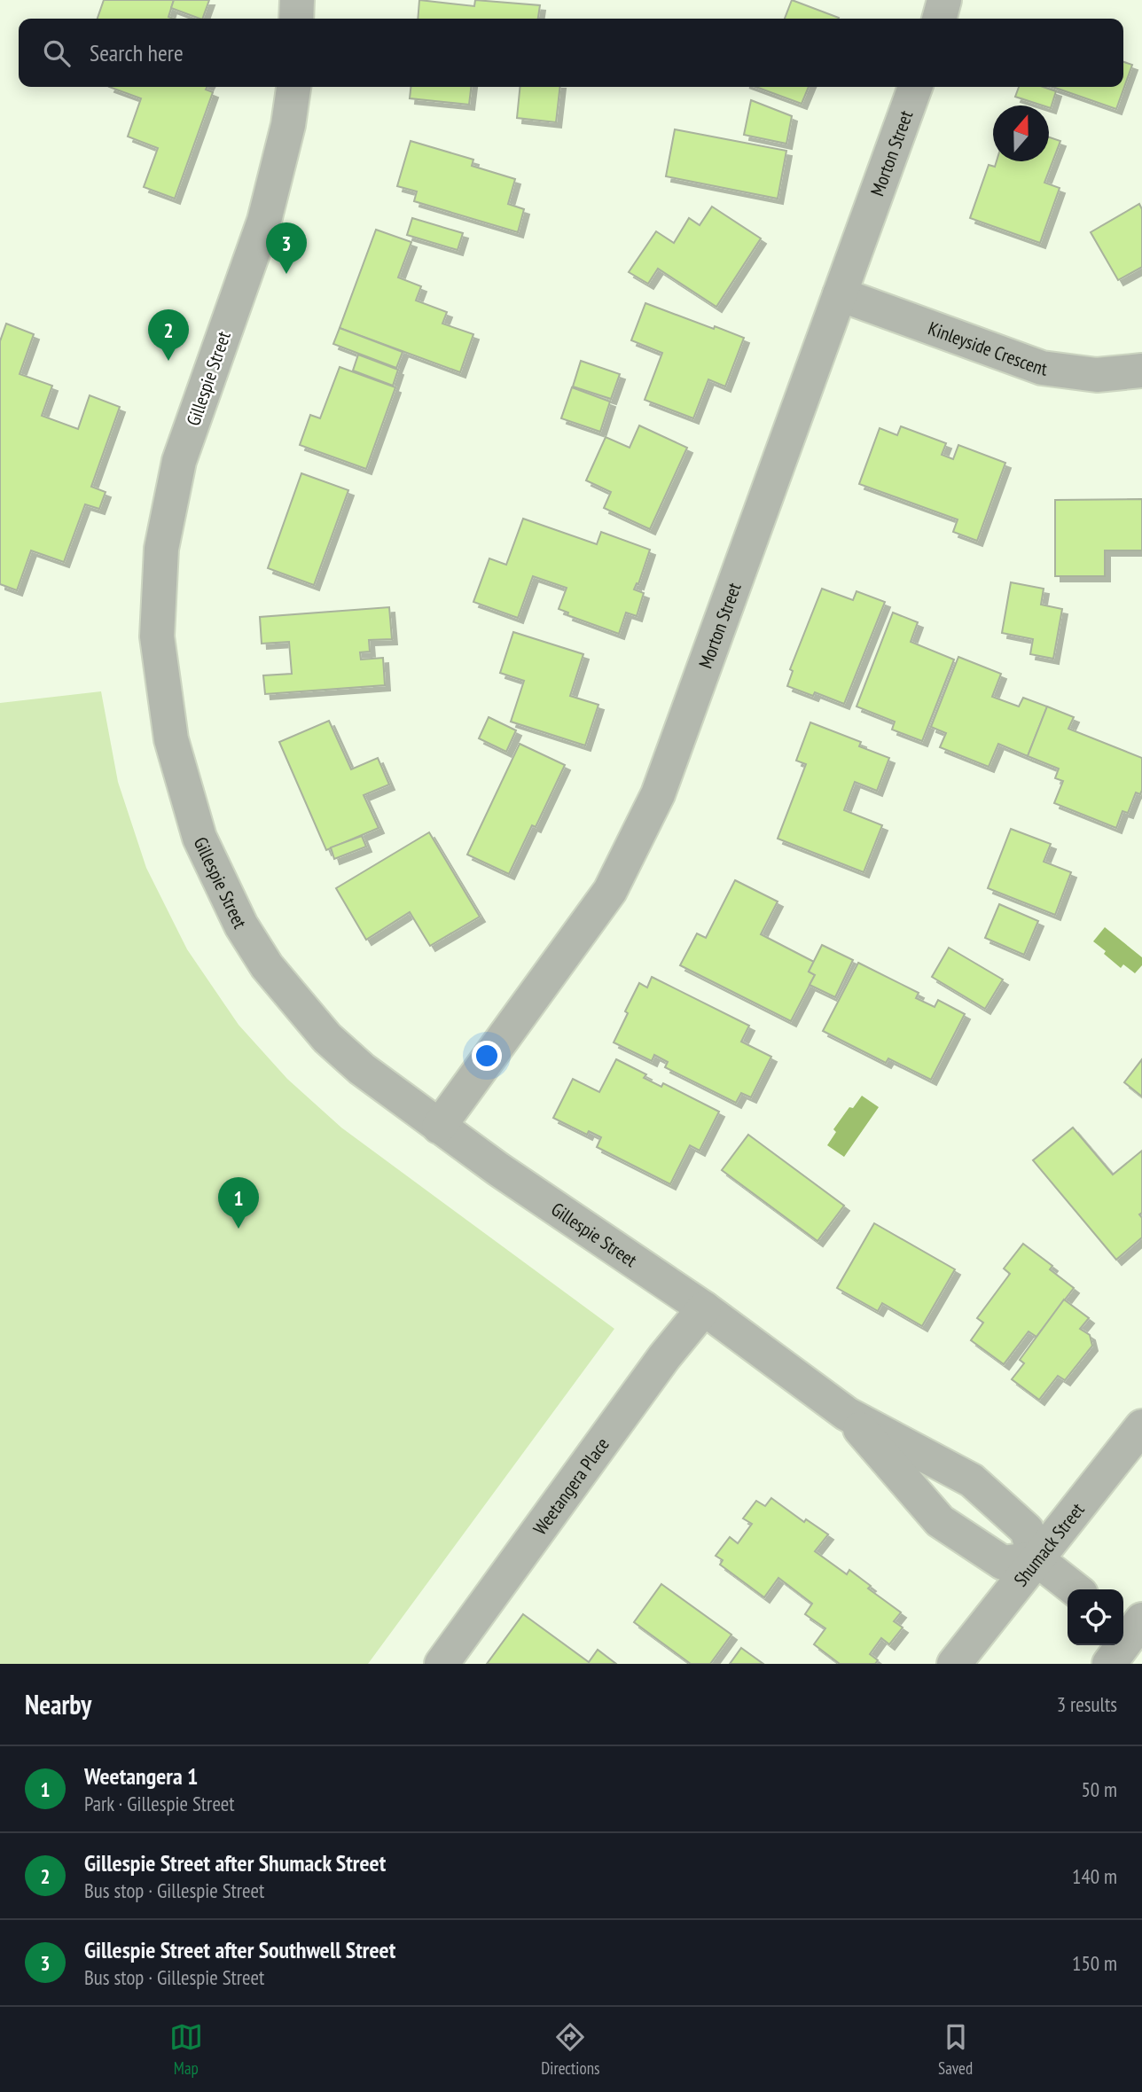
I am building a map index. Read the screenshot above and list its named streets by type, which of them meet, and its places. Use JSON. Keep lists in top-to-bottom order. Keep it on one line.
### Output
{"streets":{"street":["Morton Street","Kinleyside Crescent","Gillespie Street","Weetangera Place","Shumack Street"]},"crossings":[["Morton Street","Kinleyside Crescent"],["Morton Street","Gillespie Street"],["Gillespie Street","Weetangera Place"],["Gillespie Street","Shumack Street"]],"north":"top","page":{"search":"Search here","pins":["3","2","1"],"heading":["Nearby","3 results"],"list":[{"mark":"1","name":"Weetangera 1","note":"Park · Gillespie Street","value":"50 m"},{"mark":"2","name":"Gillespie Street after Shumack Street","note":"Bus stop · Gillespie Street","value":"140 m"},{"mark":"3","name":"Gillespie Street after Southwell Street","note":"Bus stop · Gillespie Street","value":"150 m"}],"nav":["Map","Directions","Saved"]}}
